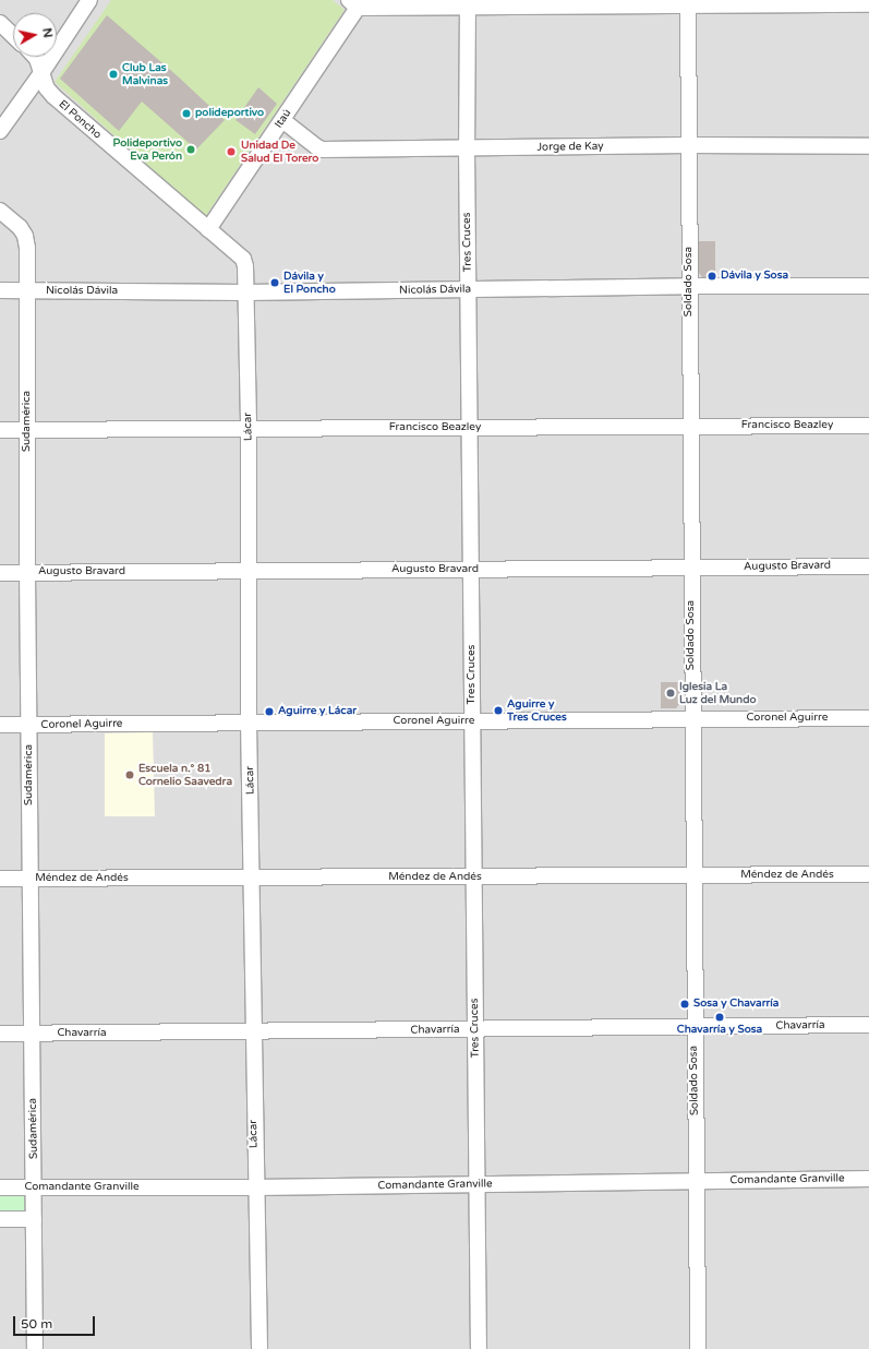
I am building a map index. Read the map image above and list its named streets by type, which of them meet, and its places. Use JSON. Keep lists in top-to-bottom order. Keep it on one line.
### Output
{"streets":{"street":["Itaú","El Poncho","Jorge de Kay","Tres Cruces","Soldado Sosa","Nicolás Dávila","Sudamérica","Francisco Beazley","Lácar","Augusto Bravard","Coronel Aguirre","Méndez de Andés","Chavarría","Comandante Granville"]},"crossings":[["Itaú","El Poncho"],["Itaú","Jorge de Kay"],["Itaú","Lácar"],["El Poncho","Lácar"],["Jorge de Kay","Tres Cruces"],["Jorge de Kay","Soldado Sosa"],["Tres Cruces","Nicolás Dávila"],["Tres Cruces","Francisco Beazley"],["Tres Cruces","Augusto Bravard"],["Tres Cruces","Coronel Aguirre"],["Tres Cruces","Méndez de Andés"],["Tres Cruces","Chavarría"],["Tres Cruces","Comandante Granville"],["Soldado Sosa","Nicolás Dávila"],["Soldado Sosa","Francisco Beazley"],["Soldado Sosa","Augusto Bravard"],["Soldado Sosa","Coronel Aguirre"],["Soldado Sosa","Méndez de Andés"],["Soldado Sosa","Chavarría"],["Soldado Sosa","Comandante Granville"],["Nicolás Dávila","Sudamérica"],["Nicolás Dávila","Lácar"],["Sudamérica","Francisco Beazley"],["Sudamérica","Augusto Bravard"],["Sudamérica","Coronel Aguirre"],["Sudamérica","Méndez de Andés"],["Sudamérica","Chavarría"],["Sudamérica","Comandante Granville"],["Francisco Beazley","Lácar"],["Lácar","Augusto Bravard"],["Lácar","Coronel Aguirre"],["Lácar","Méndez de Andés"],["Lácar","Chavarría"],["Lácar","Comandante Granville"]],"places":["Club Las Malvinas","polideportivo","Polideportivo Eva Perón","Unidad De Salud El Torero","Dávila y Sosa","Dávila y El Poncho","Iglesia La Luz del Mundo","Aguirre y Tres Cruces","Aguirre y Lácar","Escuela n.° 81 Cornelio Saavedra","Sosa y Chavarría","Chavarría y Sosa"],"scale_bar":"50 m","north":"right"}
